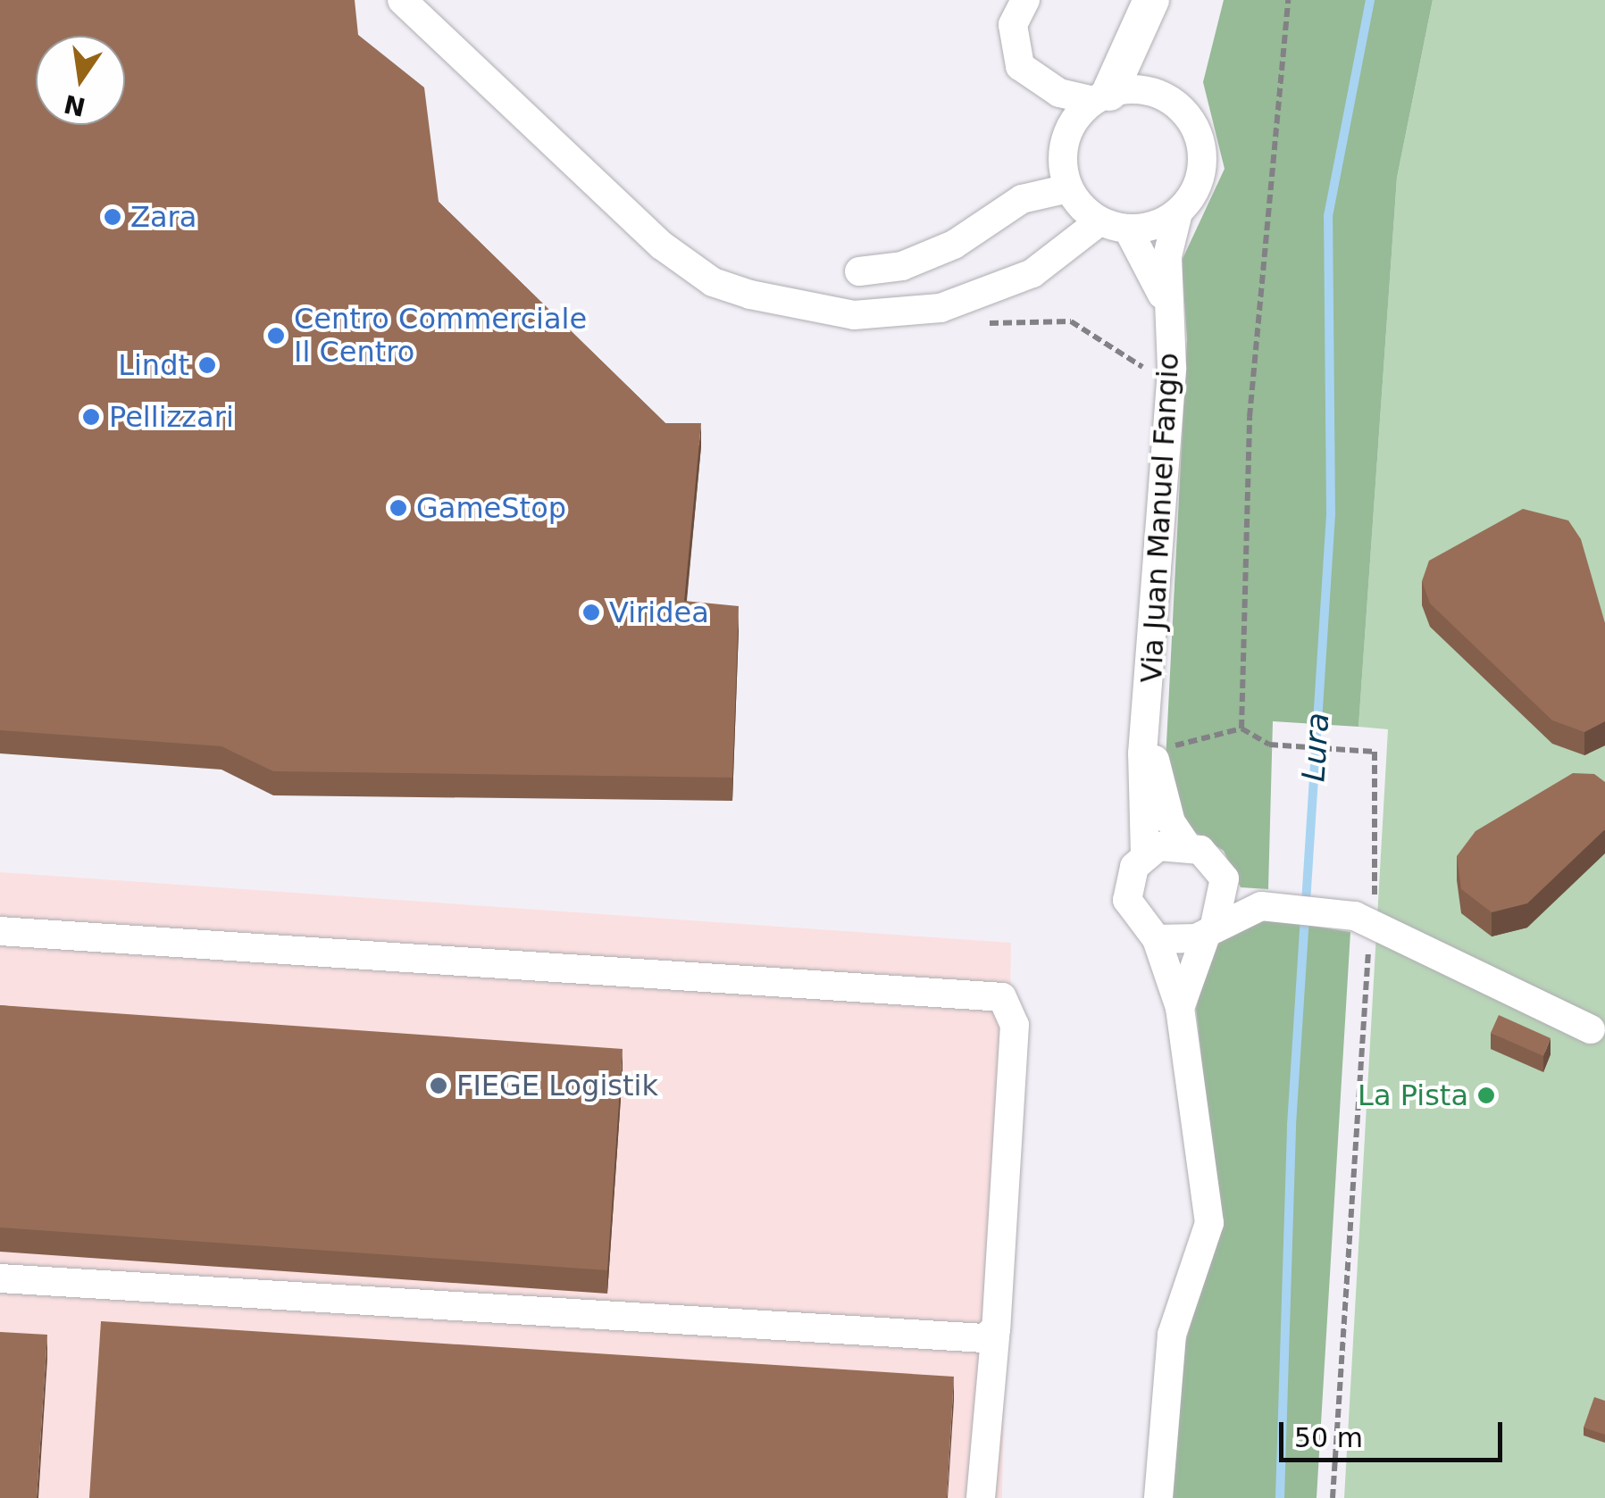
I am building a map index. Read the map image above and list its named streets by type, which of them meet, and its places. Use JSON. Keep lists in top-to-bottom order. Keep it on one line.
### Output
{"streets":{"street":["Via Juan Manuel Fangio"]},"water":["Lura"],"places":["Zara","Centro Commerciale Il Centro","Lindt","Pellizzari","GameStop","Viridea","FIEGE Logistik","La Pista"],"scale_bar":"50 m","north":"bottom"}
